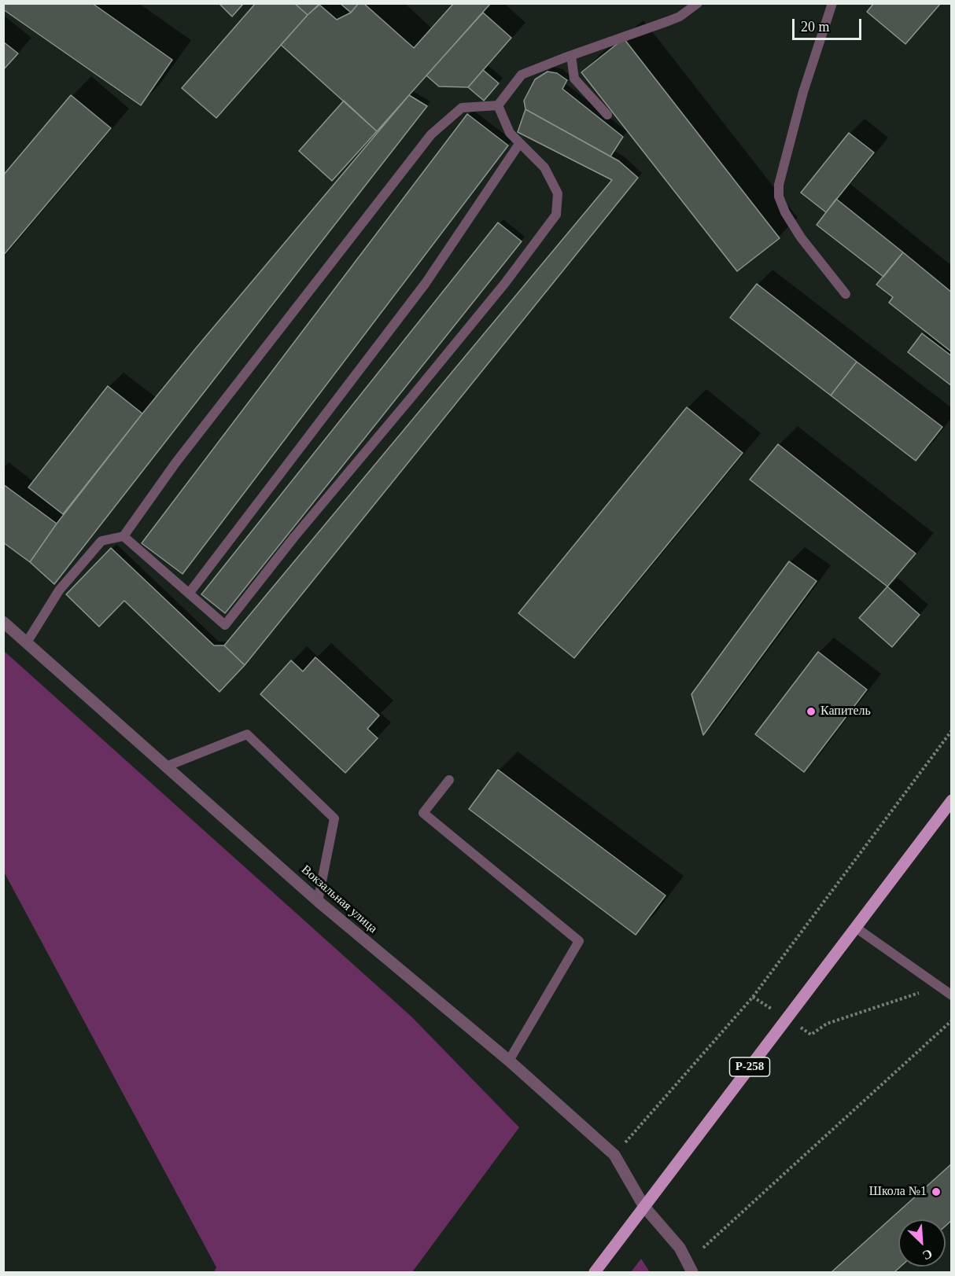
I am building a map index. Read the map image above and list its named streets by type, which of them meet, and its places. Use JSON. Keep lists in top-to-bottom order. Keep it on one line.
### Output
{"streets":{"main road":["Р-258"],"street":["Вокзальная улица"]},"crossings":[["Вокзальная улица","Р-258"]],"places":["Капитель","Школа №1"],"scale_bar":"20 m","north":"bottom right"}
